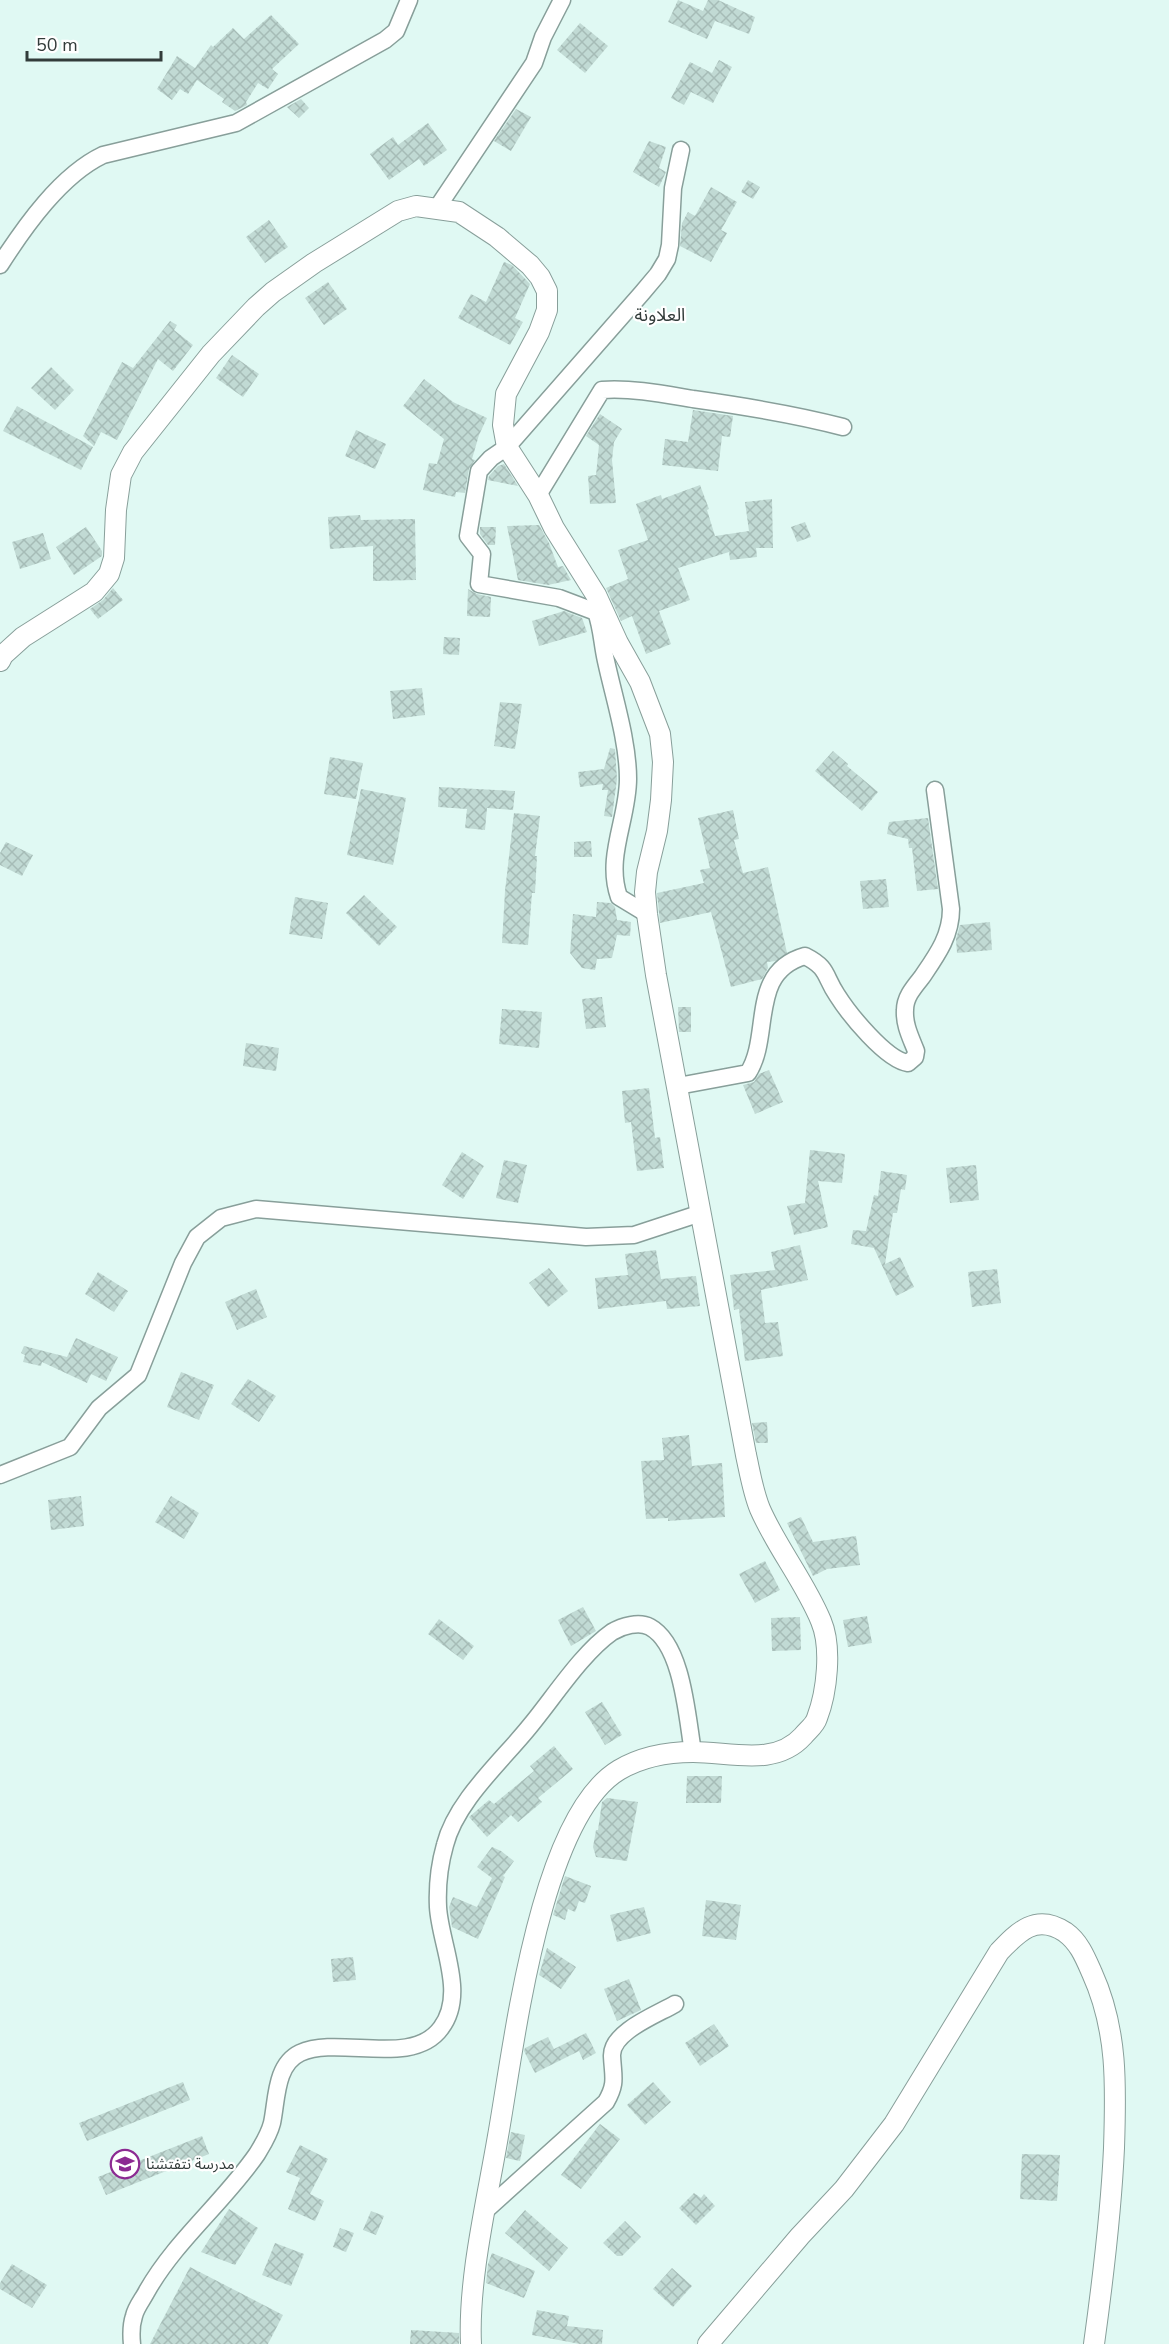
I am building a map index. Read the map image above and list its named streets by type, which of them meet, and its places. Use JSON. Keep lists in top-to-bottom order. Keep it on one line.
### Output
{"districts":["العلاونة"],"places":{"school or university":["مدرسة نتفتشنا"]},"scale_bar":"50 m"}
